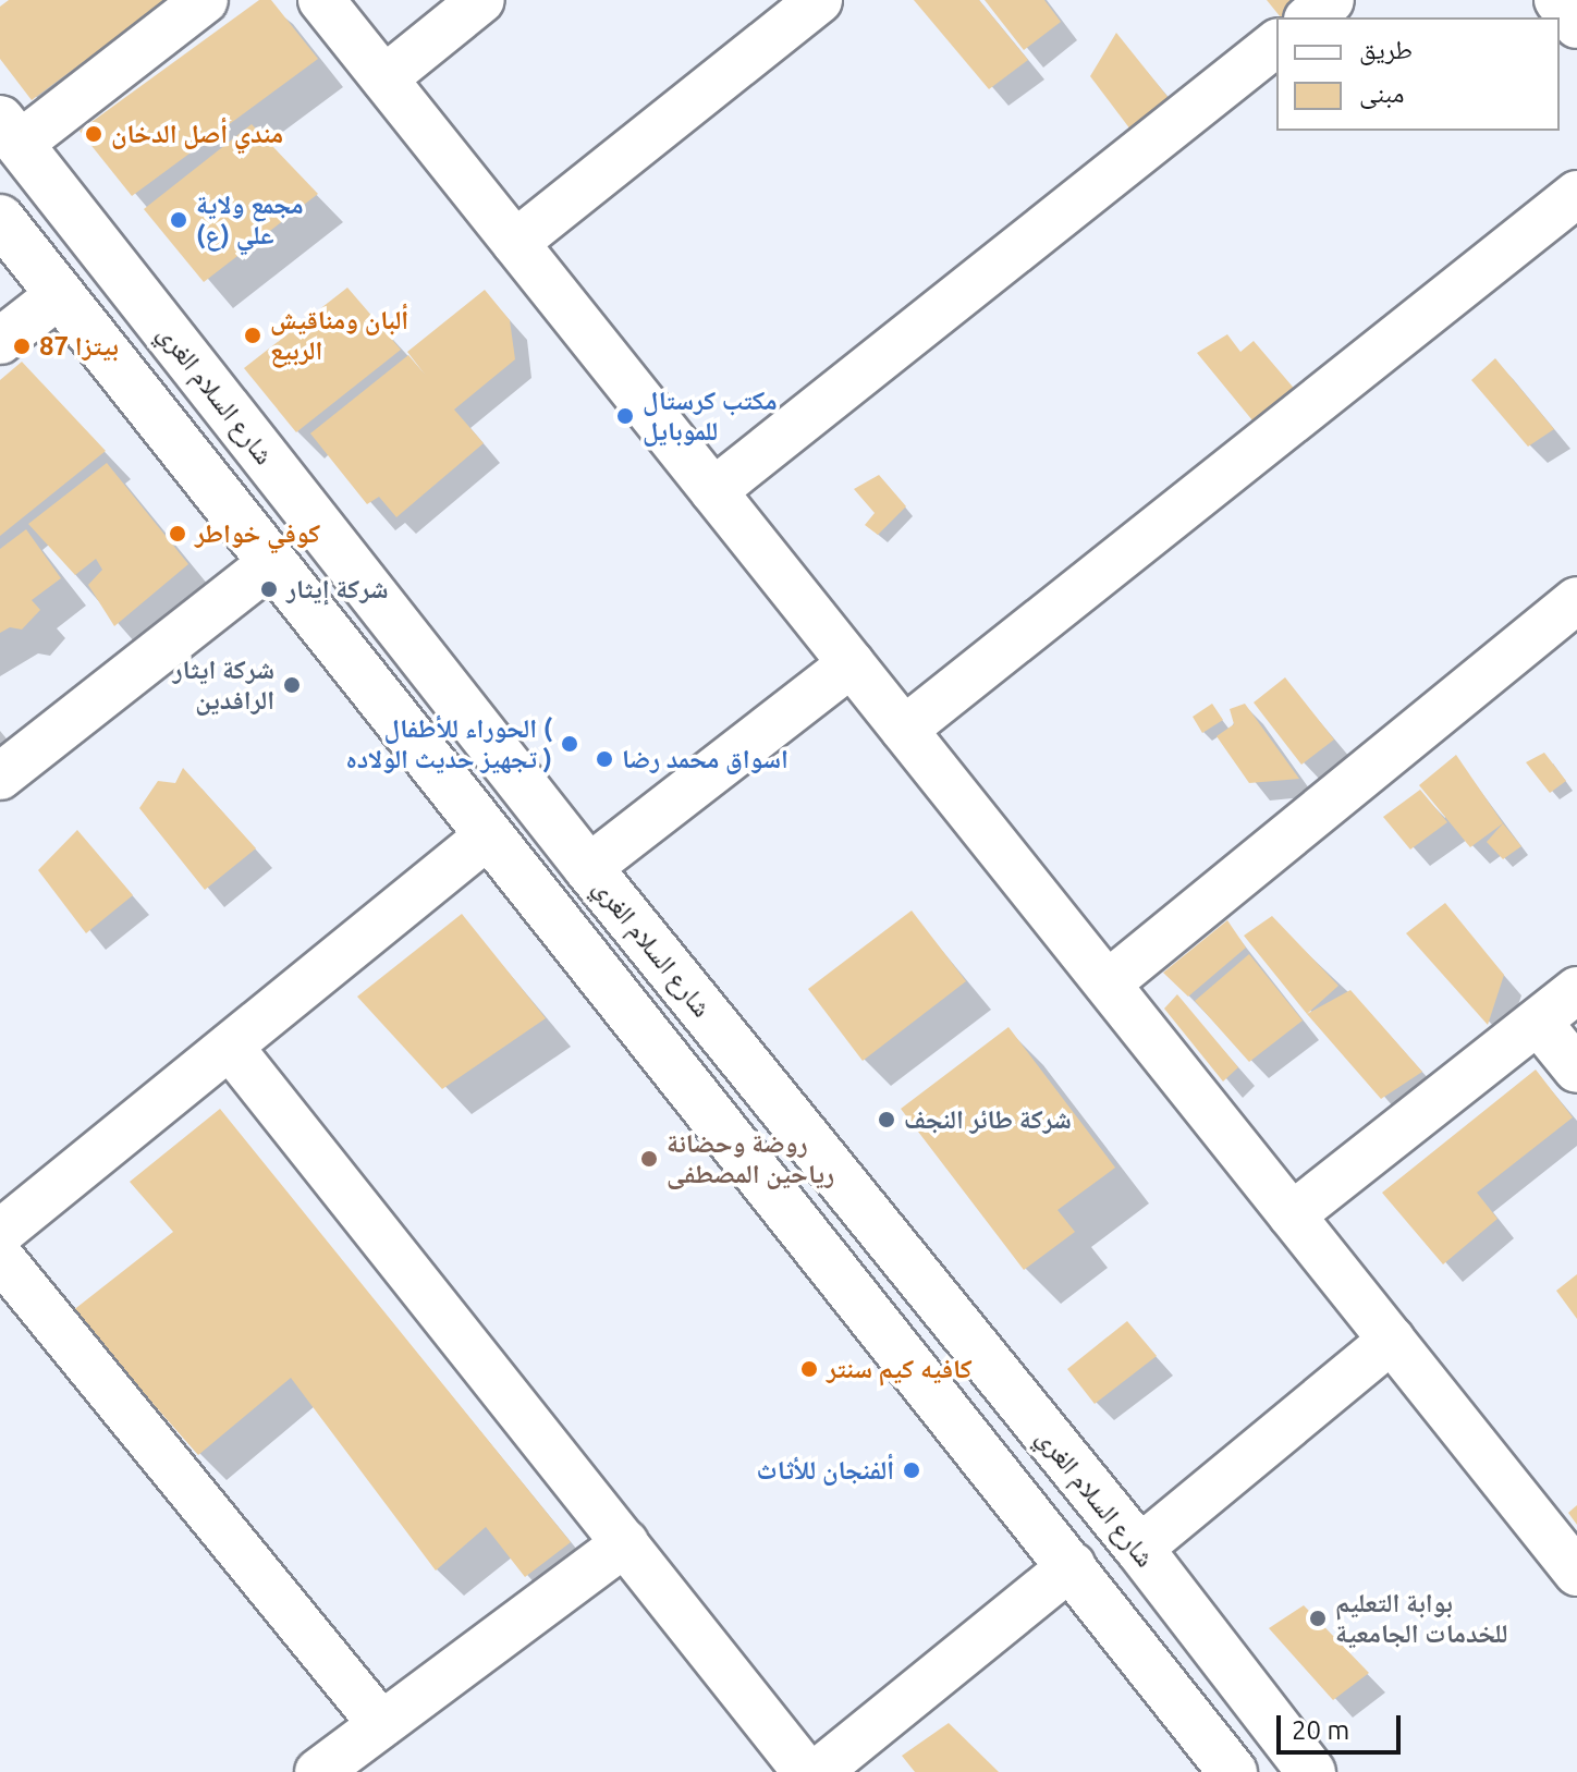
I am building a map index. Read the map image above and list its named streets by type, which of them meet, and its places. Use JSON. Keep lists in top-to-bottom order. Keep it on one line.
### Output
{"streets":{"main road":["شارع السلام الغري"]},"places":["مندي أصل الدخان","مجمع ولاية علي (ع)","ألبان ومناقيش الربيع","بيتزا 87","مكتب كرستال للموبايل","كوفي خواطر","شركة إيثار","شركة ايثار الرافدين","الحوراء للأطفال ( تجهيز حديث الولاده )","اسواق محمد رضا","شركة طائر النجف","روضة وحضانة رياحين المصطفى","كافيه كيم سنتر","ألفنجان للأثاث","بوابة التعليم للخدمات الجامعية"],"legend":["طريق","مبنى"],"scale_bar":"20 m"}
